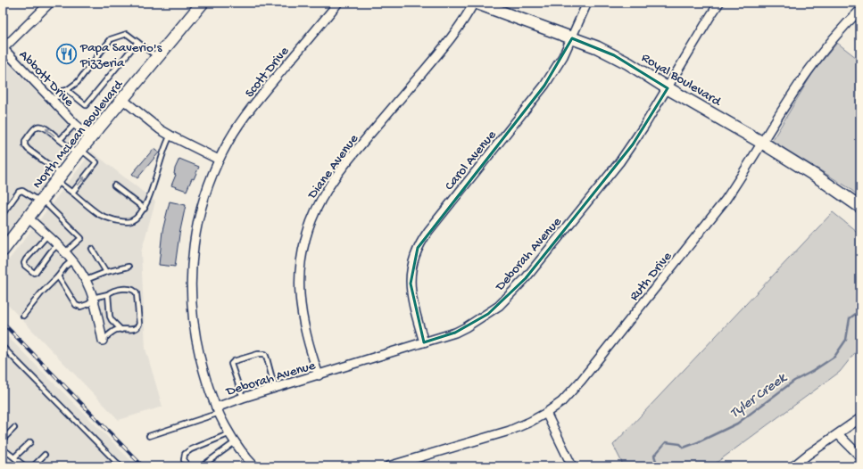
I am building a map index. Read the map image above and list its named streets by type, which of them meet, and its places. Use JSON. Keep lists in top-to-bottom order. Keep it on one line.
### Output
{"streets":{"street":["Scott Drive","Abbott Drive","Royal Boulevard","North McLean Boulevard","Carol Avenue","Diane Avenue","Deborah Avenue","Ruth Drive"]},"crossings":[["Scott Drive","Deborah Avenue"],["Abbott Drive","North McLean Boulevard"],["Royal Boulevard","Carol Avenue"],["Royal Boulevard","Diane Avenue"],["Royal Boulevard","Deborah Avenue"],["Royal Boulevard","Ruth Drive"],["Carol Avenue","Deborah Avenue"],["Diane Avenue","Deborah Avenue"]],"water":["Tyler Creek"],"places":{"restaurant":["Papa Saverio's Pizzeria"]}}
